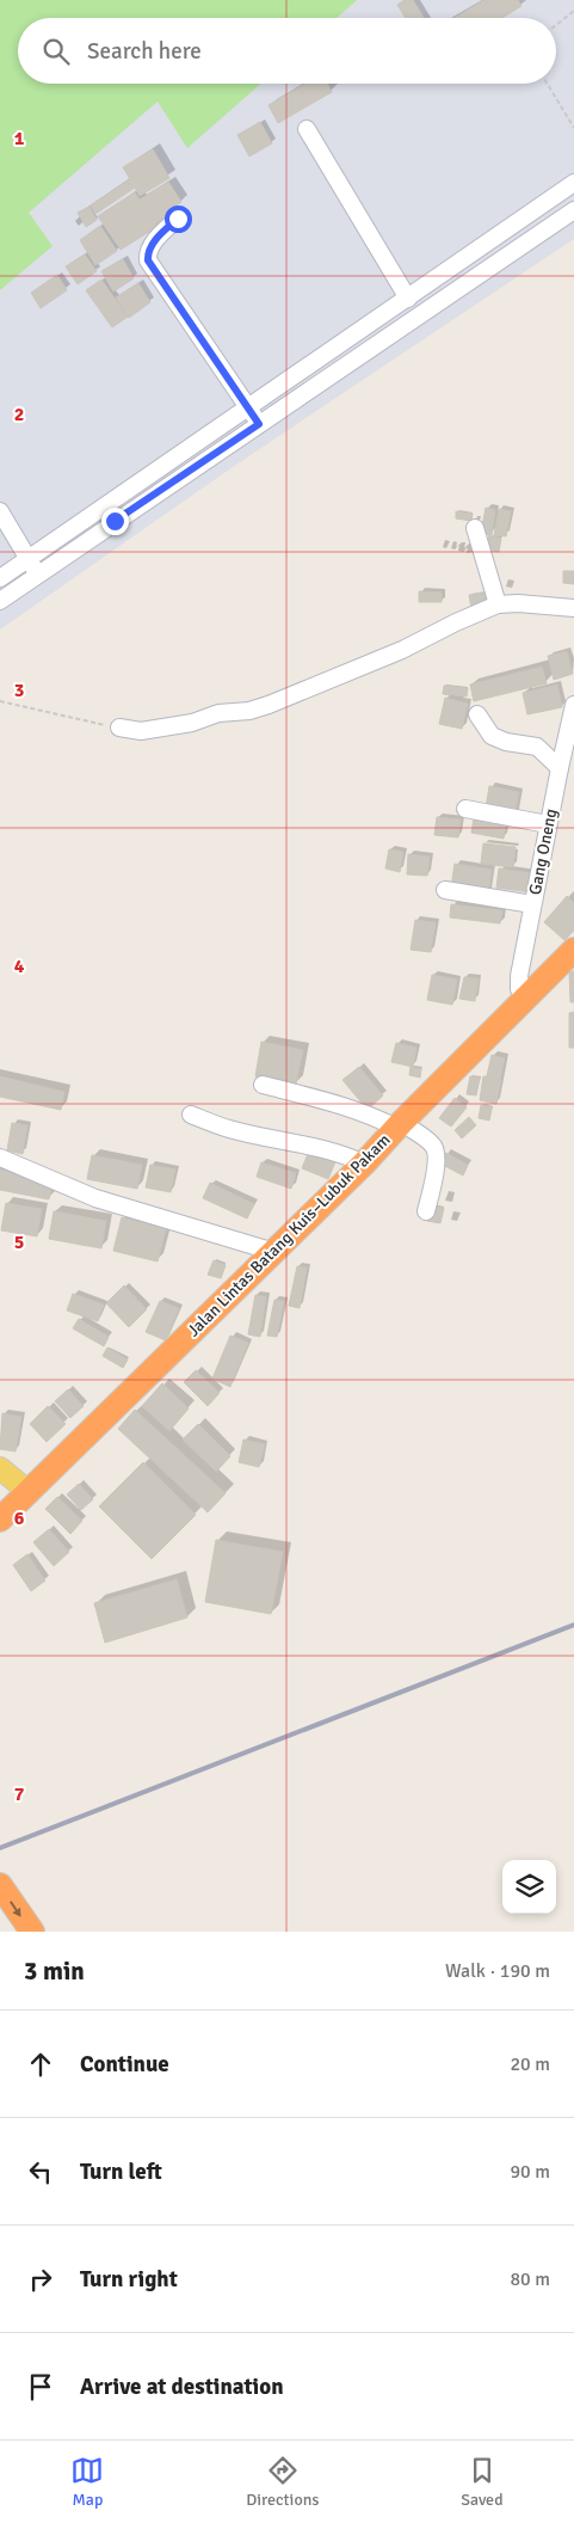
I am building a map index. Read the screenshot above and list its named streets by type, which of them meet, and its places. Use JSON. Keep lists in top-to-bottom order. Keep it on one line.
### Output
{"streets":{"highway":["Jalan Lintas Batang Kuis–Lubuk Pakam"],"street":["Gang Oneng"]},"crossings":[["Gang Oneng","Jalan Lintas Batang Kuis–Lubuk Pakam"]],"page":{"search":"Search here","heading":["3 min","Walk · 190 m"],"list":[["Continue","20 m"],["Turn left","90 m"],["Turn right","80 m"],"Arrive at destination"],"nav":["Map","Directions","Saved"]},"grid":{"rows":["1","2","3","4","5","6","7"]}}
